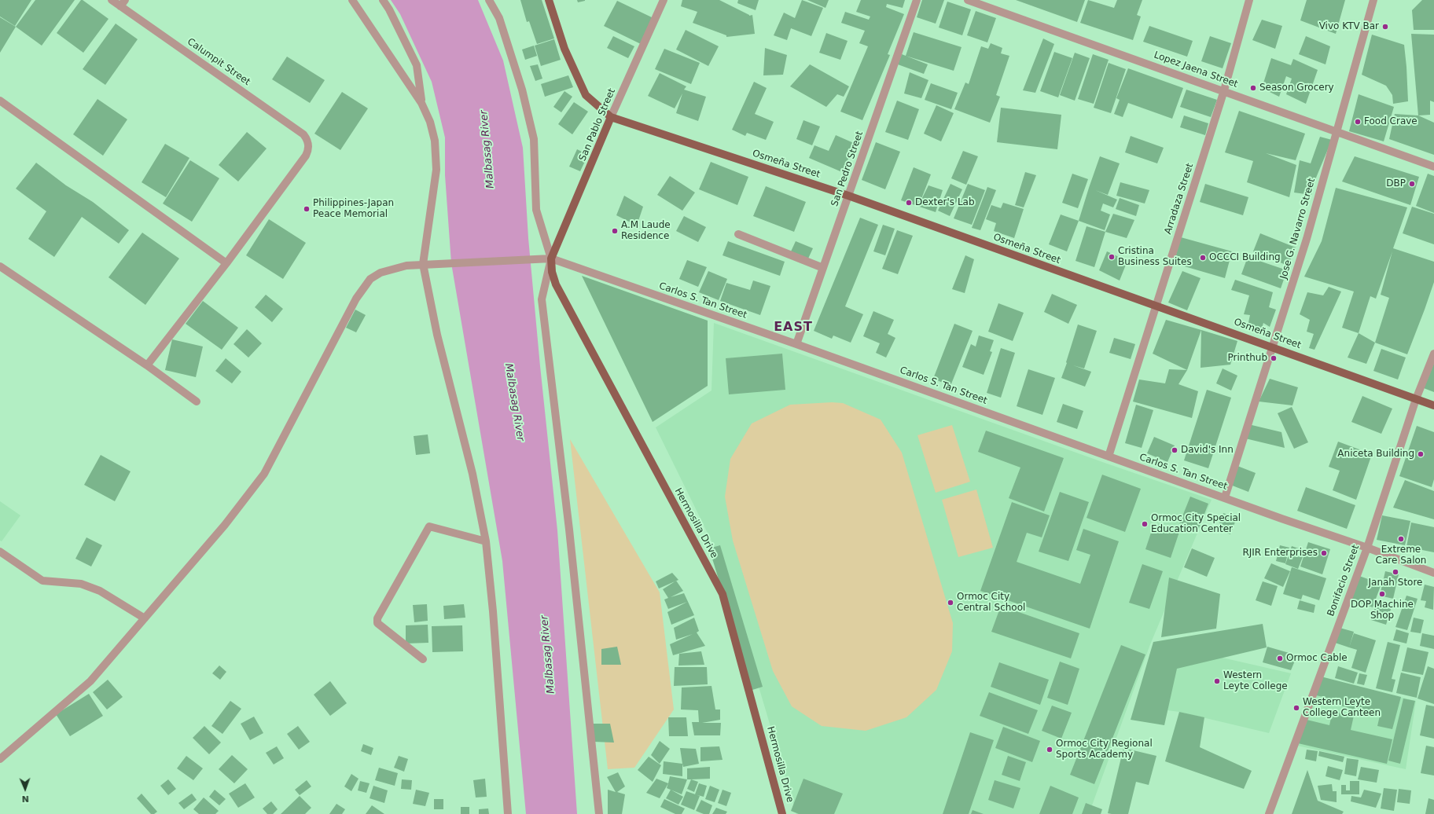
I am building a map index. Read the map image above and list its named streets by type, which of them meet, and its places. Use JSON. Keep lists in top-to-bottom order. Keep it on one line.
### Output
{"streets":{"main road":["San Pablo Street","Osmeña Street","Hermosilla Drive"],"street":["Calumpit Street","Lopez Jaena Street","San Pedro Street","Arradaza Street","Jose G. Navarro Street","Carlos S. Tan Street","Bonifacio Street"]},"crossings":[["Lopez Jaena Street","Arradaza Street"],["Lopez Jaena Street","Jose G. Navarro Street"],["San Pablo Street","Osmeña Street"],["San Pablo Street","Carlos S. Tan Street"],["San Pablo Street","Hermosilla Drive"],["Osmeña Street","San Pedro Street"],["Osmeña Street","Arradaza Street"],["Osmeña Street","Jose G. Navarro Street"],["Osmeña Street","Bonifacio Street"],["San Pedro Street","Carlos S. Tan Street"],["Arradaza Street","Carlos S. Tan Street"],["Jose G. Navarro Street","Carlos S. Tan Street"],["Carlos S. Tan Street","Hermosilla Drive"],["Carlos S. Tan Street","Bonifacio Street"]],"districts":["EAST"],"water":["Malbasag River"],"places":["Vivo KTV Bar","Season Grocery","Food Crave","DBP","Dexter's Lab","Philippines-Japan Peace Memorial","A.M Laude Residence","Cristina Business Suites","OCCCI Building","Printhub","David's Inn","Aniceta Building","Ormoc City Special Education Center","Extreme Care Salon","RJIR Enterprises","Janah Store","DOP Machine Shop","Ormoc City Central School","Ormoc Cable","Western Leyte College","Western Leyte College Canteen","Ormoc City Regional Sports Academy"],"north":"bottom"}
